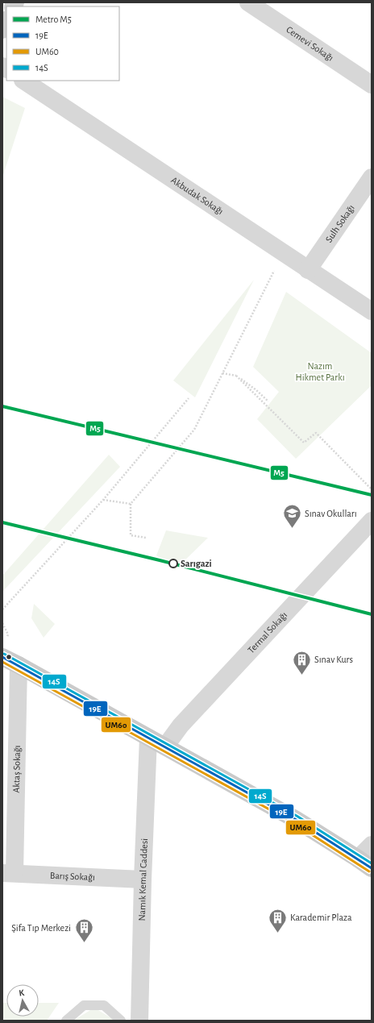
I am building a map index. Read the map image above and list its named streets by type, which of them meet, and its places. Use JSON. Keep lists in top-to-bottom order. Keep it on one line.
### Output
{"streets":{"street":["Cemevi Sokağı","Akbudak Sokağı","Sulh Sokağı","Termal Sokağı","Aktaş Sokağı","Barış Sokağı","Namık Kemal Caddesi"]},"crossings":[["Akbudak Sokağı","Sulh Sokağı"],["Aktaş Sokağı","Barış Sokağı"],["Barış Sokağı","Namık Kemal Caddesi"]],"parks":["Nazım Hikmet Parkı"],"places":{"school or university":["Sınav Okulları"],"other":["Sarıgazi"],"building":["Sınav Kurs","Karademir Plaza","Şifa Tıp Merkezi"]},"lines":["metro line M5","transit line 14S","transit line 19E","transit line UM60"],"legend":["Metro M5","19E","UM60","14S"],"north":"top"}
